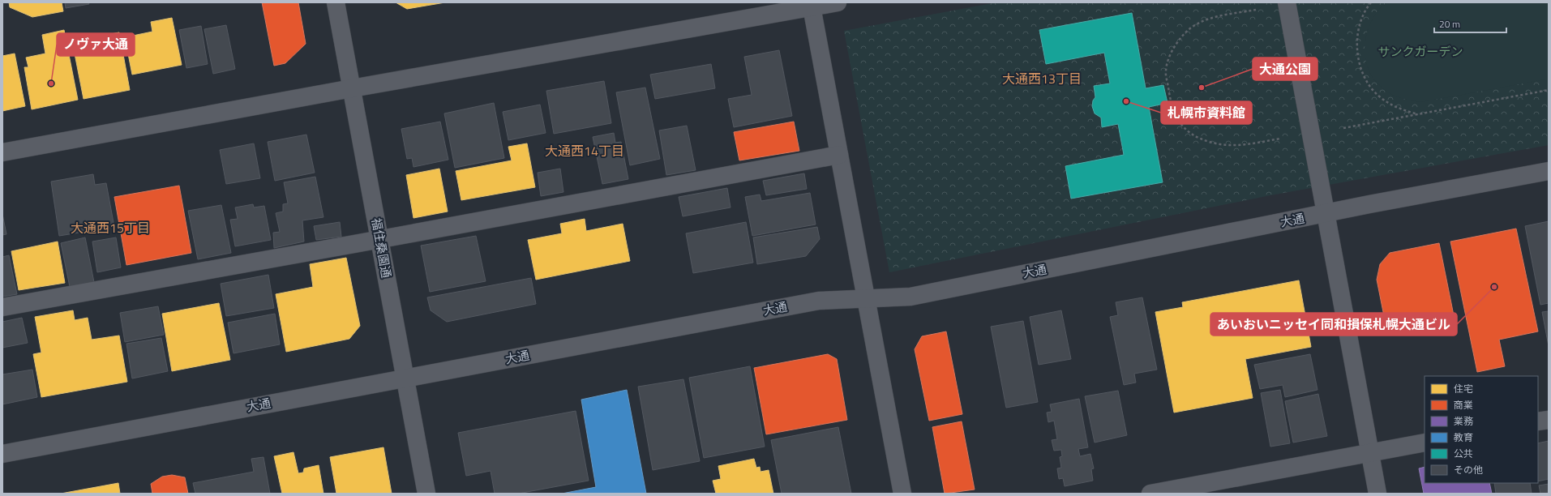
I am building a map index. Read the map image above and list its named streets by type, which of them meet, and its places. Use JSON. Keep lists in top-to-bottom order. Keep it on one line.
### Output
{"streets":{"street":["大通","福住桑園通"]},"crossings":[["大通","福住桑園通"]],"districts":["大通西13丁目","大通西14丁目","大通西15丁目"],"parks":["サンクガーデン"],"places":["ノヴァ大通","大通公園","札幌市資料館","あいおいニッセイ同和損保札幌大通ビル"],"legend":["住宅","商業","業務","教育","公共","その他"],"scale_bar":"20 m"}
